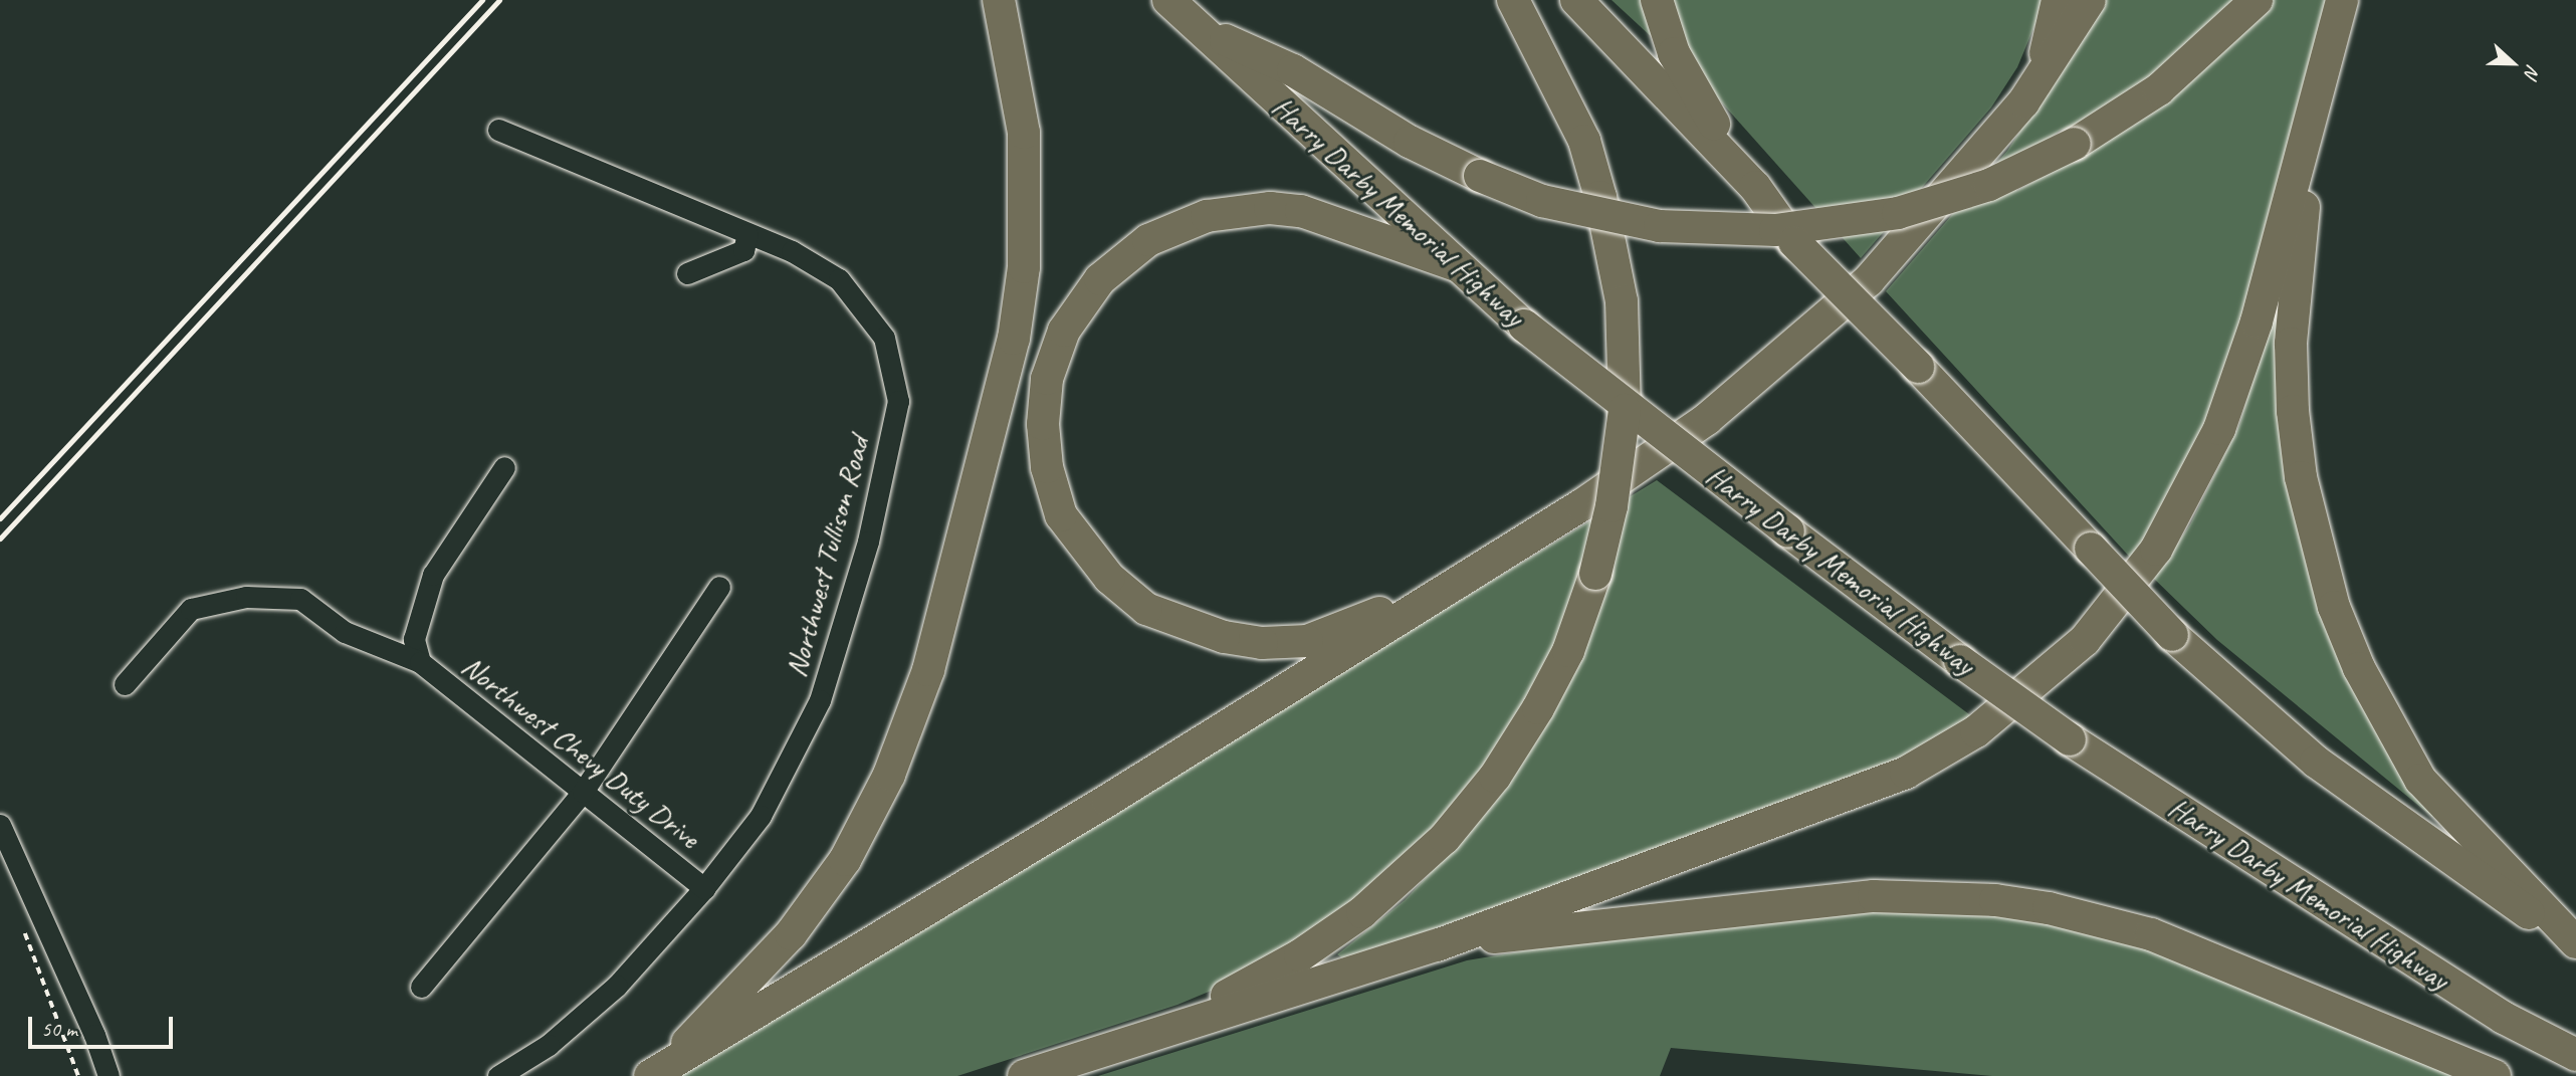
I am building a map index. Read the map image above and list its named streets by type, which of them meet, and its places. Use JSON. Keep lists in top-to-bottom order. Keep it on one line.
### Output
{"streets":{"highway":["Harry Darby Memorial Highway"],"street":["Northwest Tullison Road","Northwest Chevy Duty Drive"]},"crossings":[["Northwest Tullison Road","Northwest Chevy Duty Drive"]],"scale_bar":"50 m","north":"right"}
